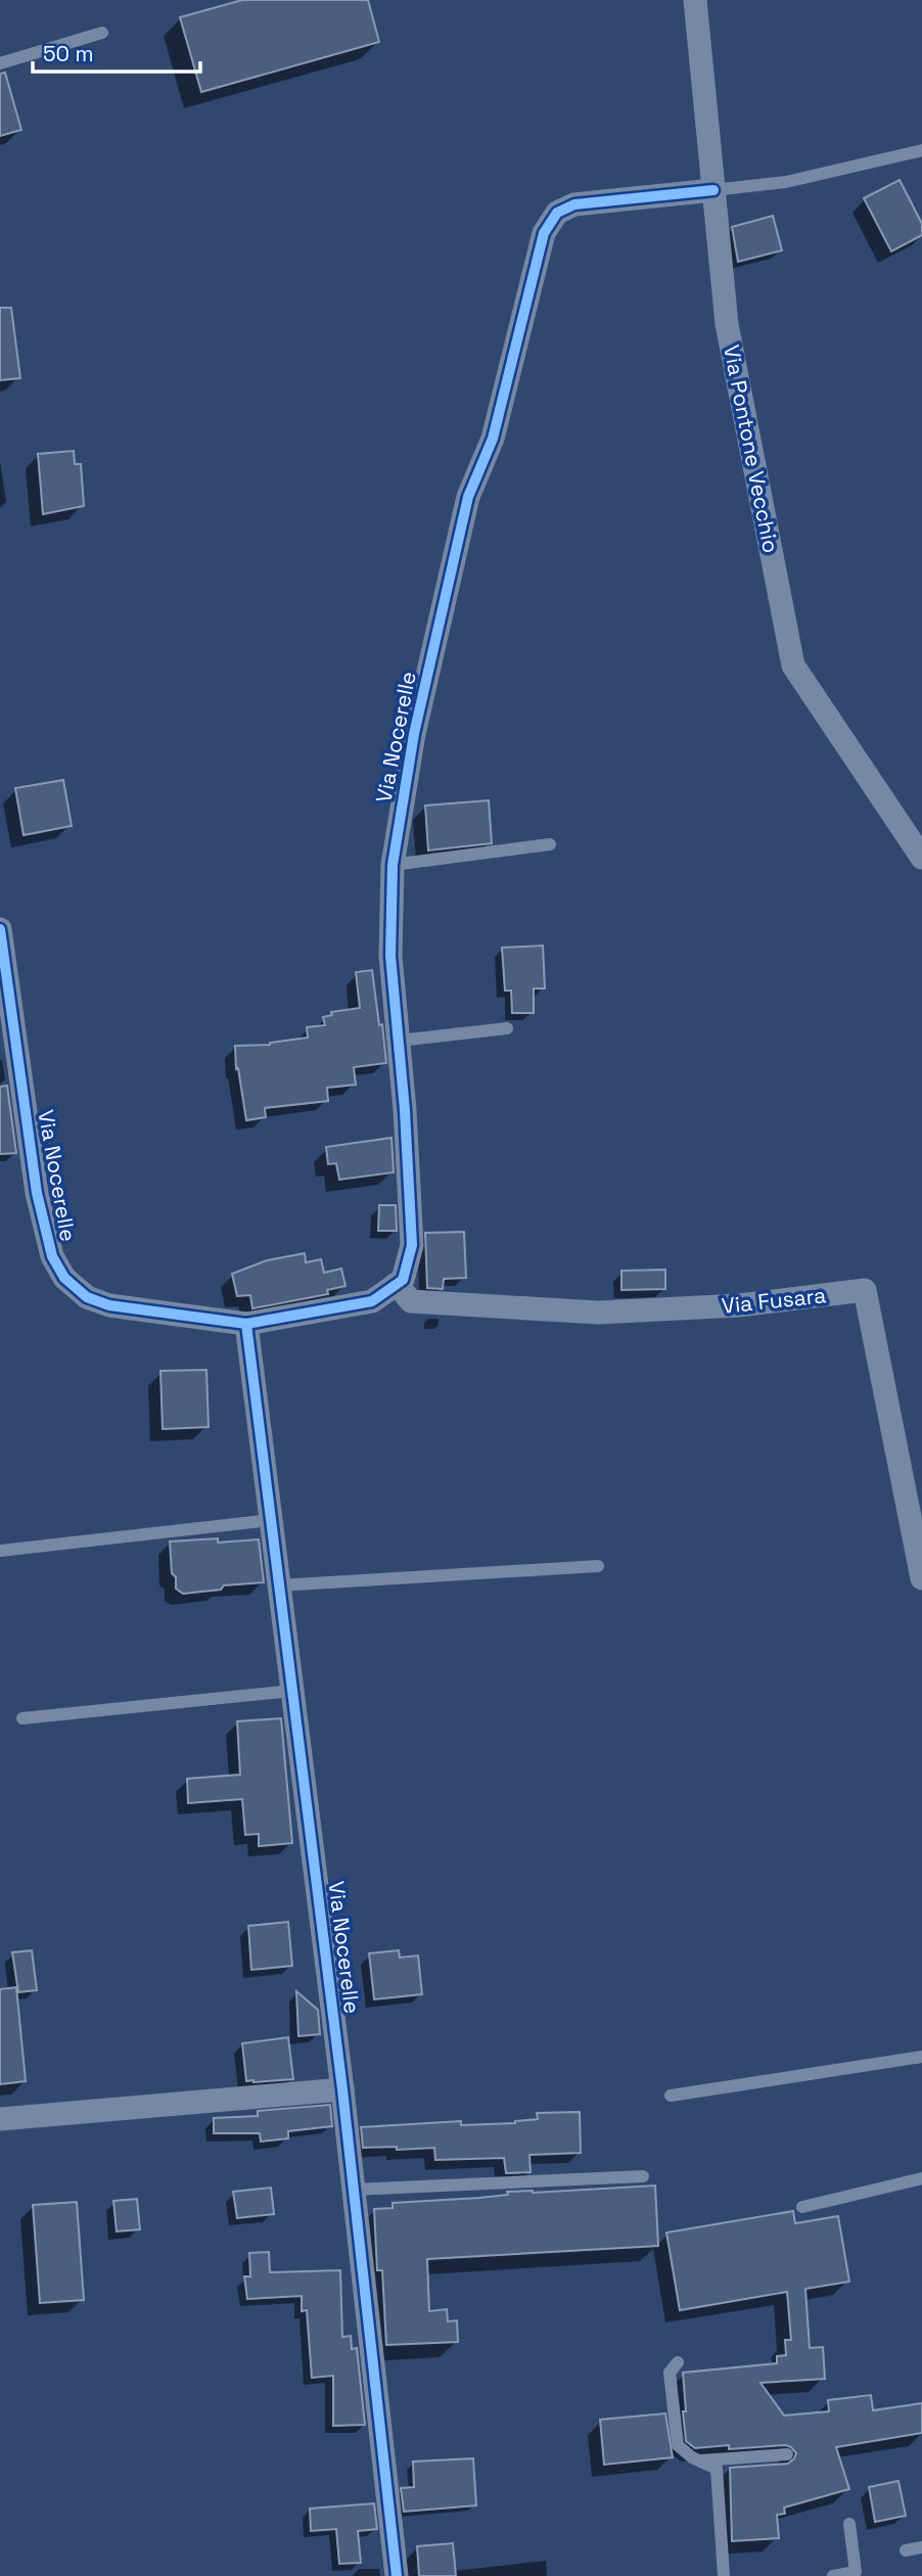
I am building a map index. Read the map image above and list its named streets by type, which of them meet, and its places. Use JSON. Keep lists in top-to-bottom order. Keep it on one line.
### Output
{"streets":{"street":["Via Pontone Vecchio","Via Nocerelle","Via Fusara"]},"crossings":[["Via Pontone Vecchio","Via Nocerelle"],["Via Nocerelle","Via Fusara"]],"scale_bar":"50 m"}
